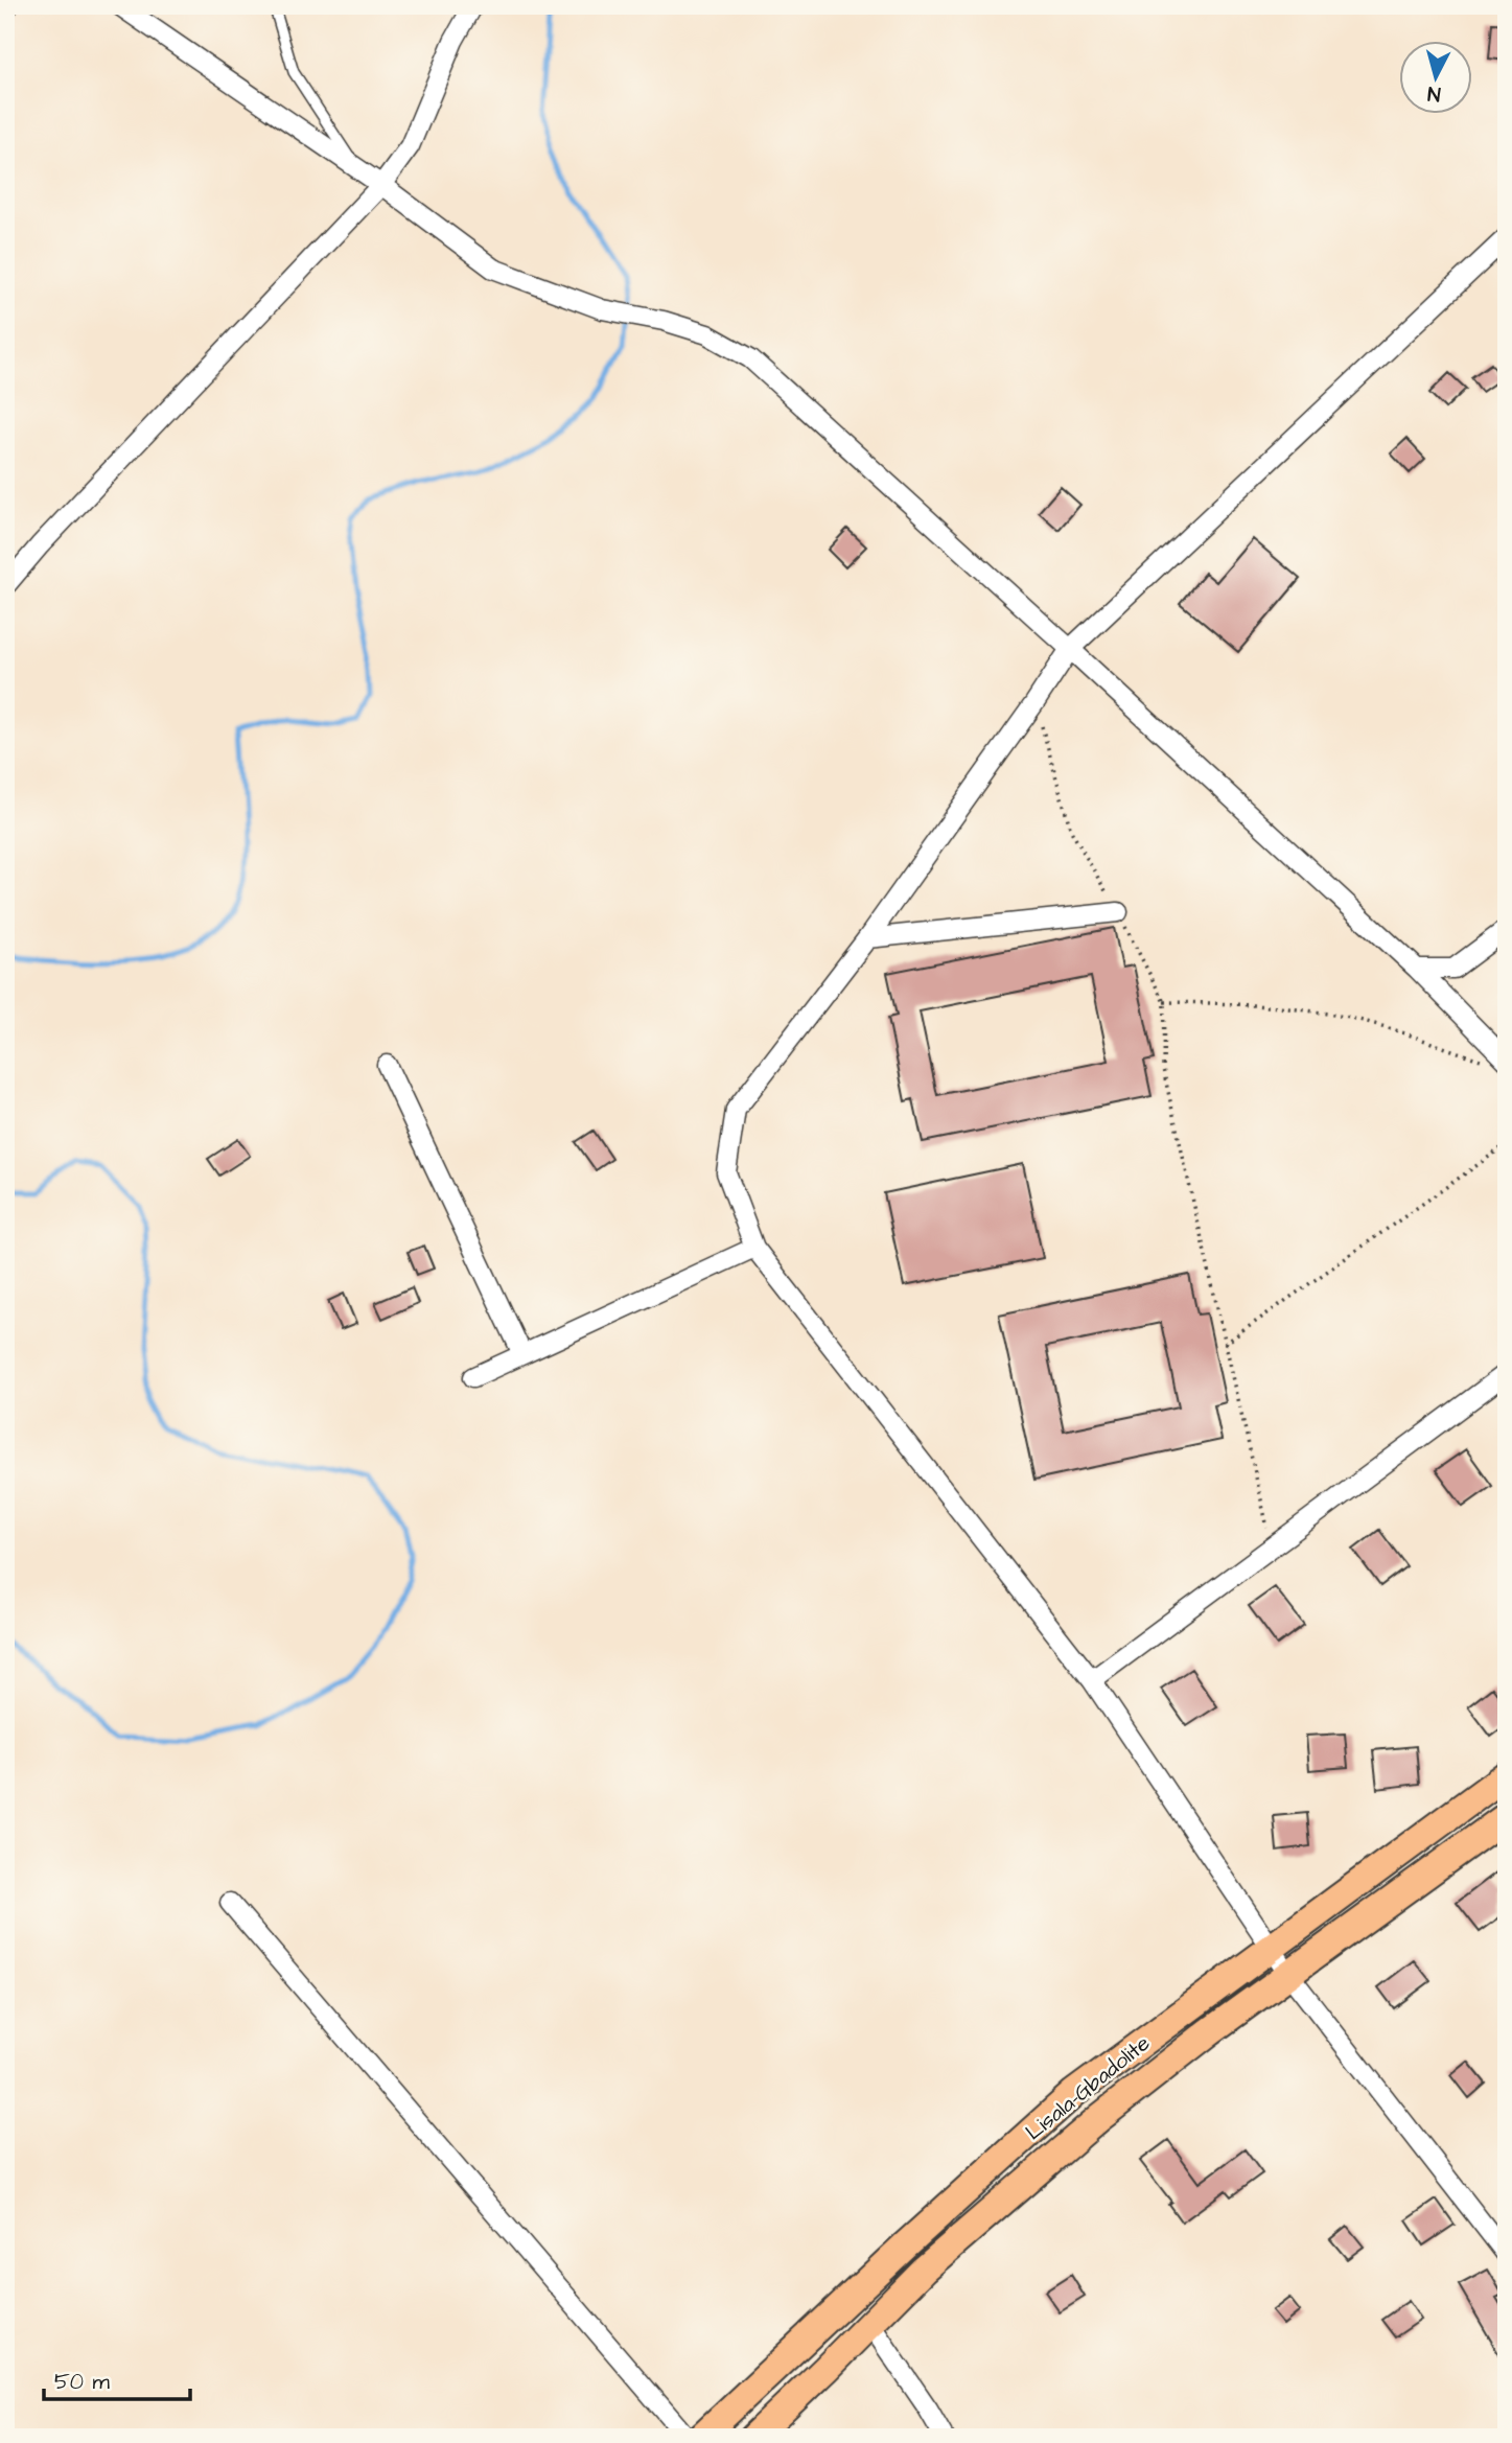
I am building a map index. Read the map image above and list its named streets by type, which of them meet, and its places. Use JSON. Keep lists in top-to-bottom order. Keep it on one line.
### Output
{"streets":{"main road":["Lisala-Gbadolite"]},"scale_bar":"50 m","north":"bottom"}
